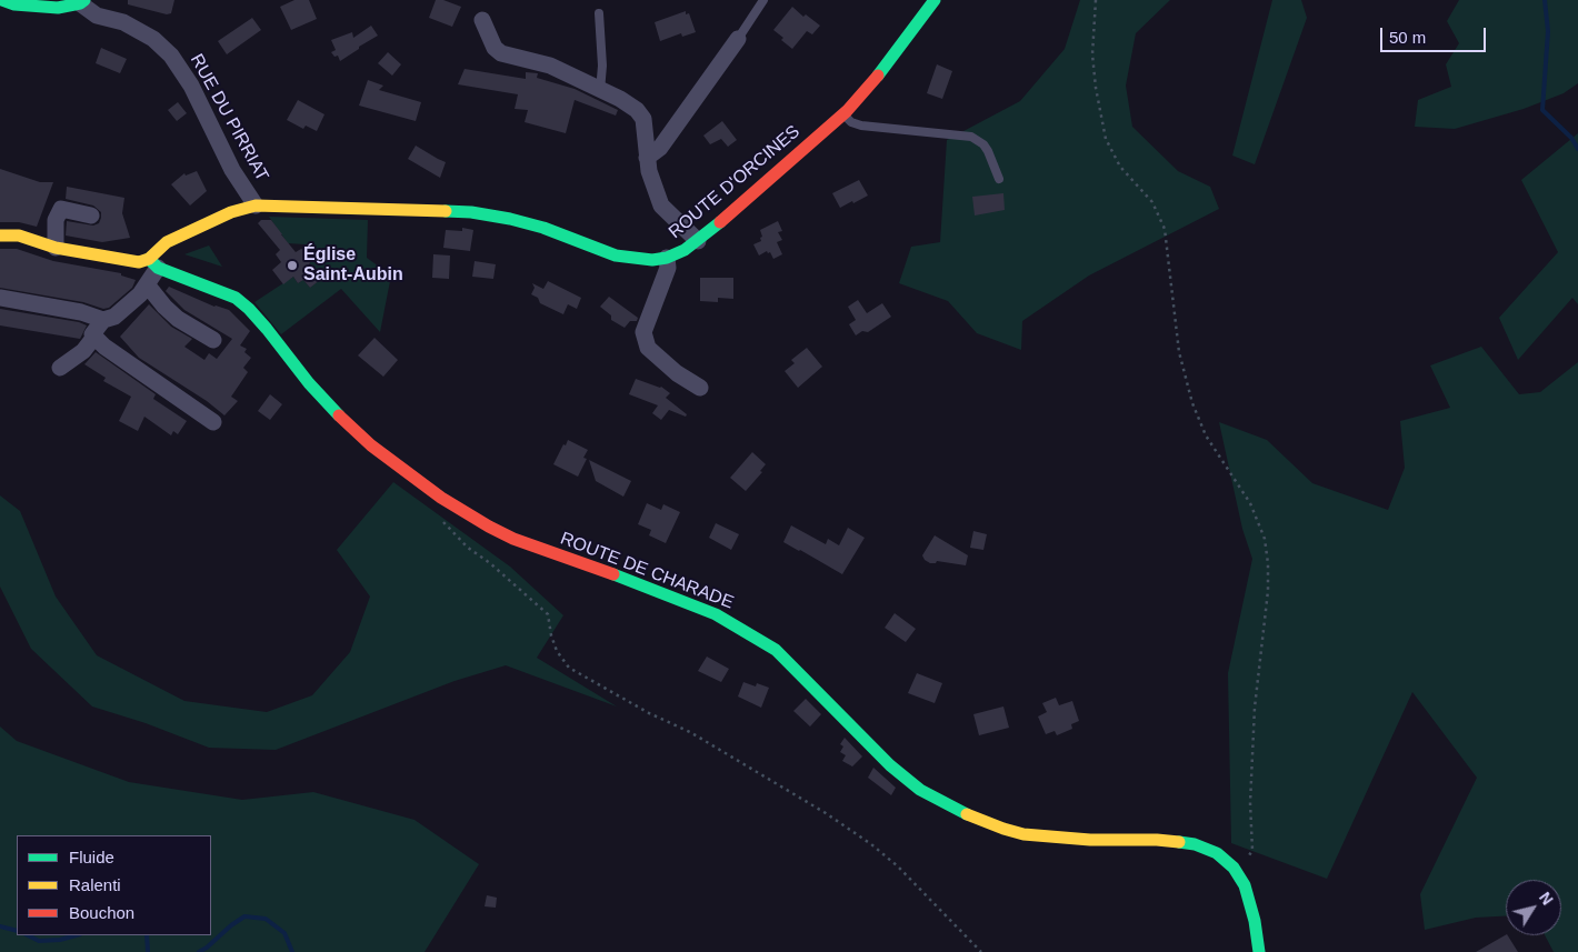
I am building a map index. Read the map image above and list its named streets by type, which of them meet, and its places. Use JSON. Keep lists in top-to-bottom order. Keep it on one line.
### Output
{"streets":{"street":["RUE DU PIRRIAT","ROUTE D'ORCINES","ROUTE DE CHARADE"]},"crossings":[["RUE DU PIRRIAT","ROUTE D'ORCINES"],["ROUTE D'ORCINES","ROUTE DE CHARADE"]],"places":["Église Saint-Aubin"],"legend":["Fluide","Ralenti","Bouchon"],"scale_bar":"50 m","north":"top right"}
